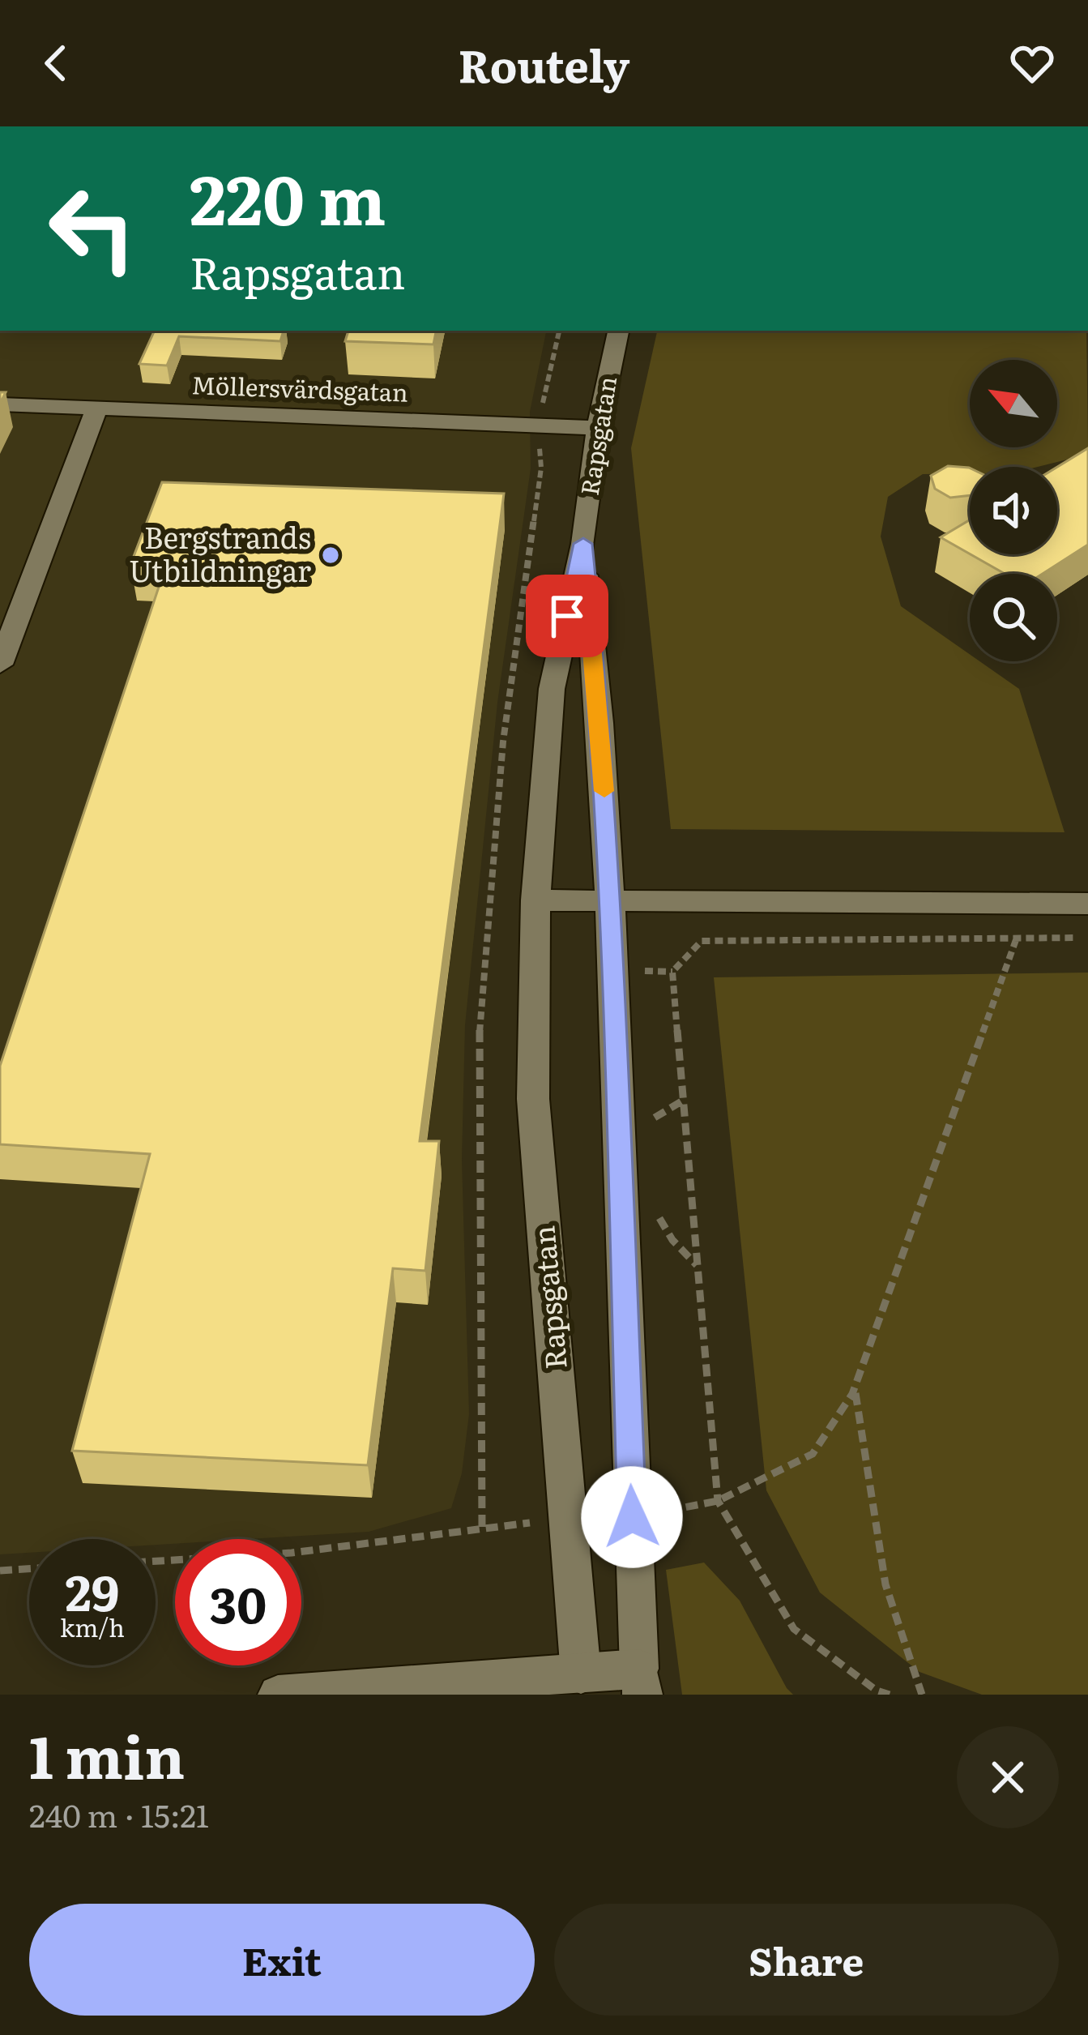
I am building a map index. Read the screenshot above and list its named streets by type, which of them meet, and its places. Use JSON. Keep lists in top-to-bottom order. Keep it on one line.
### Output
{"streets":{"street":["Möllersvärdsgatan","Rapsgatan"]},"crossings":[["Möllersvärdsgatan","Rapsgatan"]],"places":["Bergstrands Utbildningar"],"north":"top left","page":{"header":"Routely","turn":["220 m","Rapsgatan"],"speed":"29 km/h","limit":"30","heading":["1 min","240 m · 15:21"],"buttons":["Exit","Share"]}}
